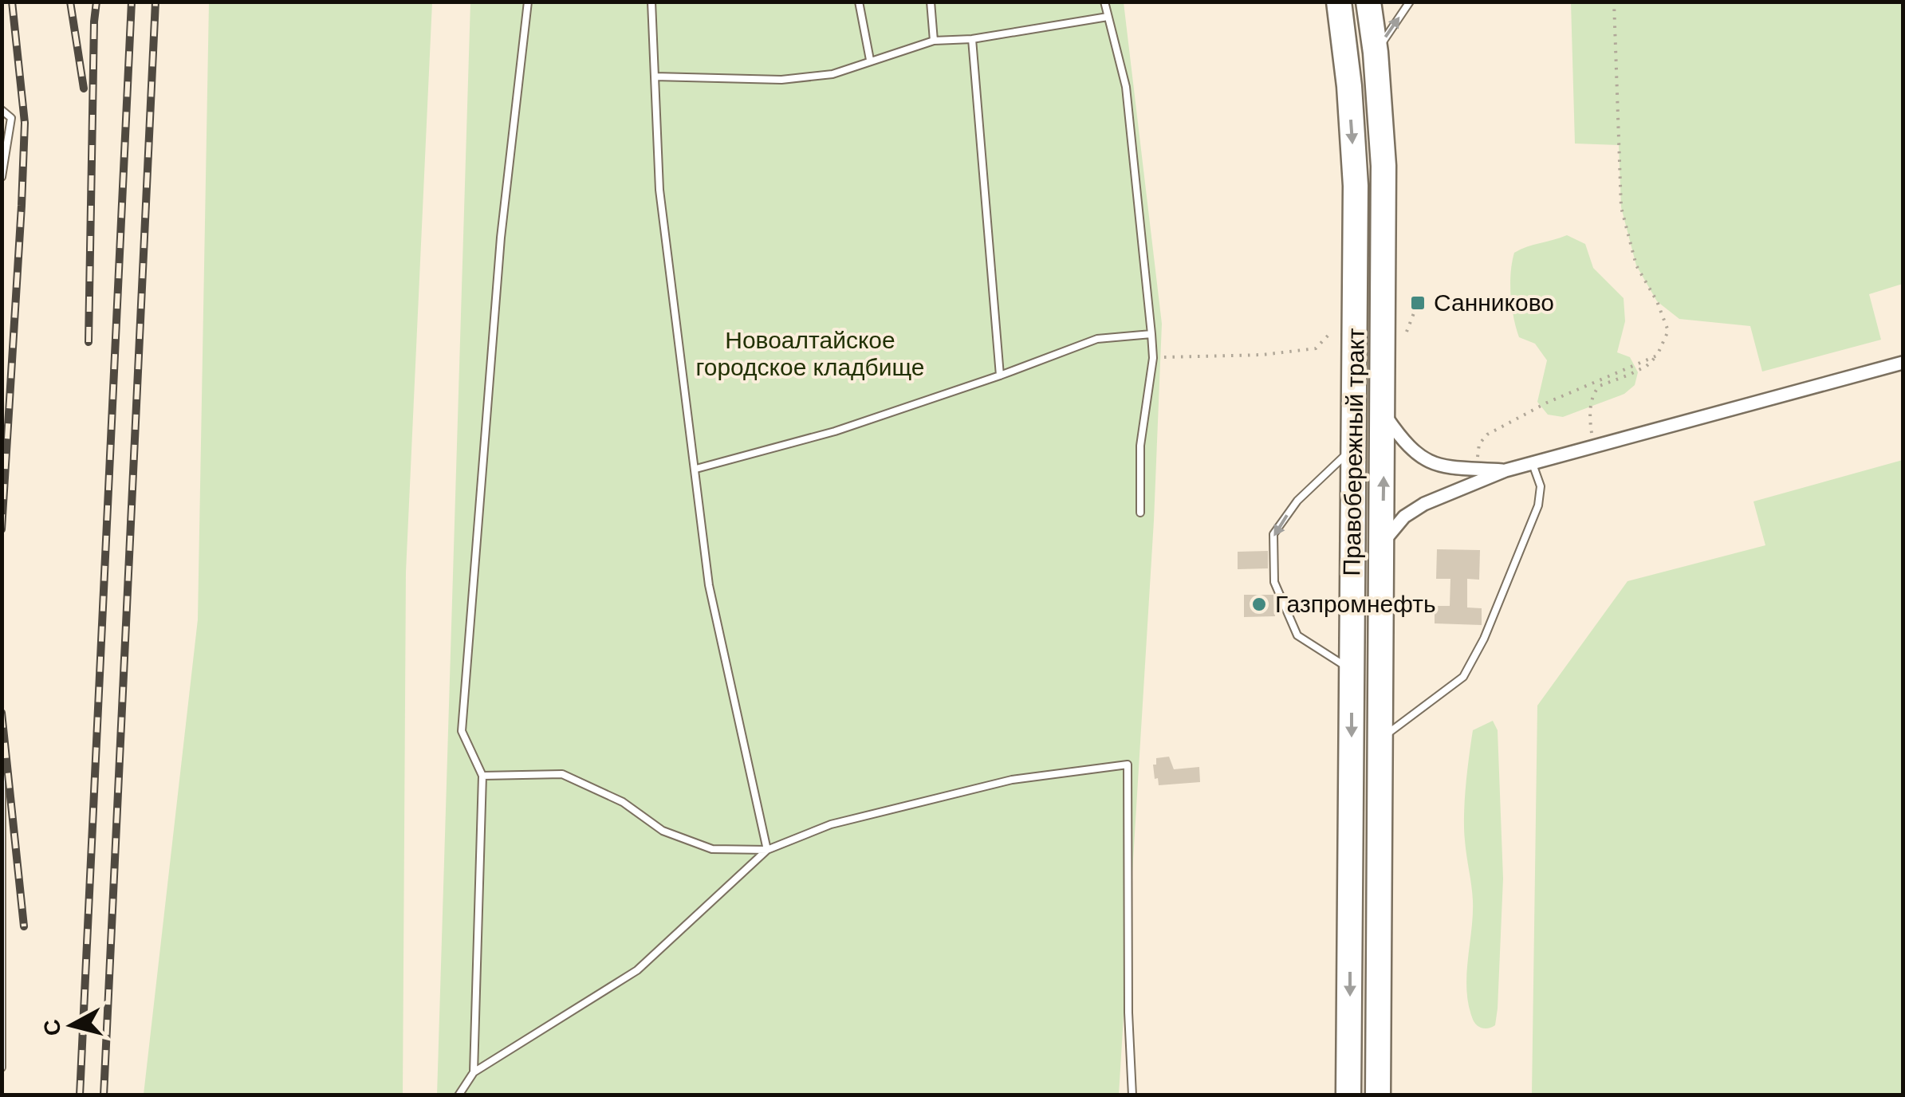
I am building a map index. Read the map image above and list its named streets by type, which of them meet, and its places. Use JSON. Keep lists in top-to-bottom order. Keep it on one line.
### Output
{"streets":{"highway":["Правобережный тракт"]},"parks":["Новоалтайское городское кладбище"],"places":{"transit":["Санниково"],"other":["Газпромнефть"]},"north":"left"}
